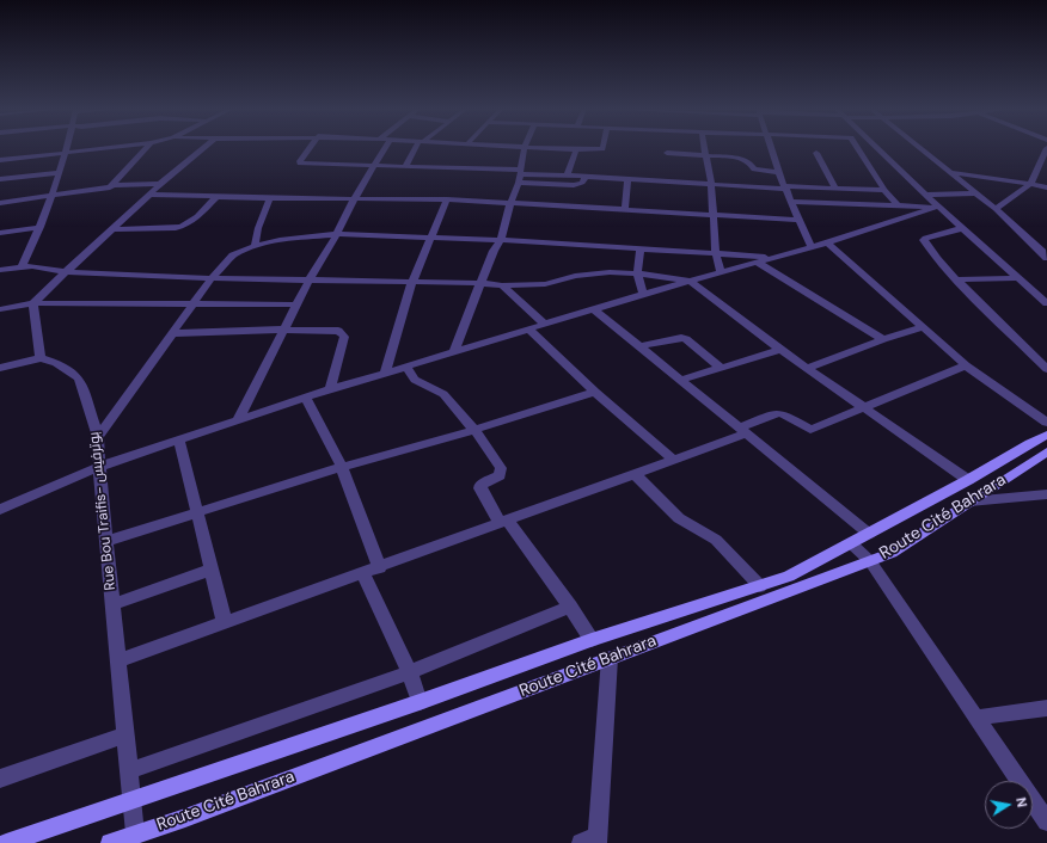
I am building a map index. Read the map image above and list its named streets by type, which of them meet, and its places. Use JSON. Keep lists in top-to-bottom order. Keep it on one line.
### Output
{"streets":{"main road":["Route Cité Bahrara"],"street":["Rue Bou Traifis- بوترفيس"]},"crossings":[["Rue Bou Traifis- بوترفيس","Route Cité Bahrara"]],"north":"right"}
